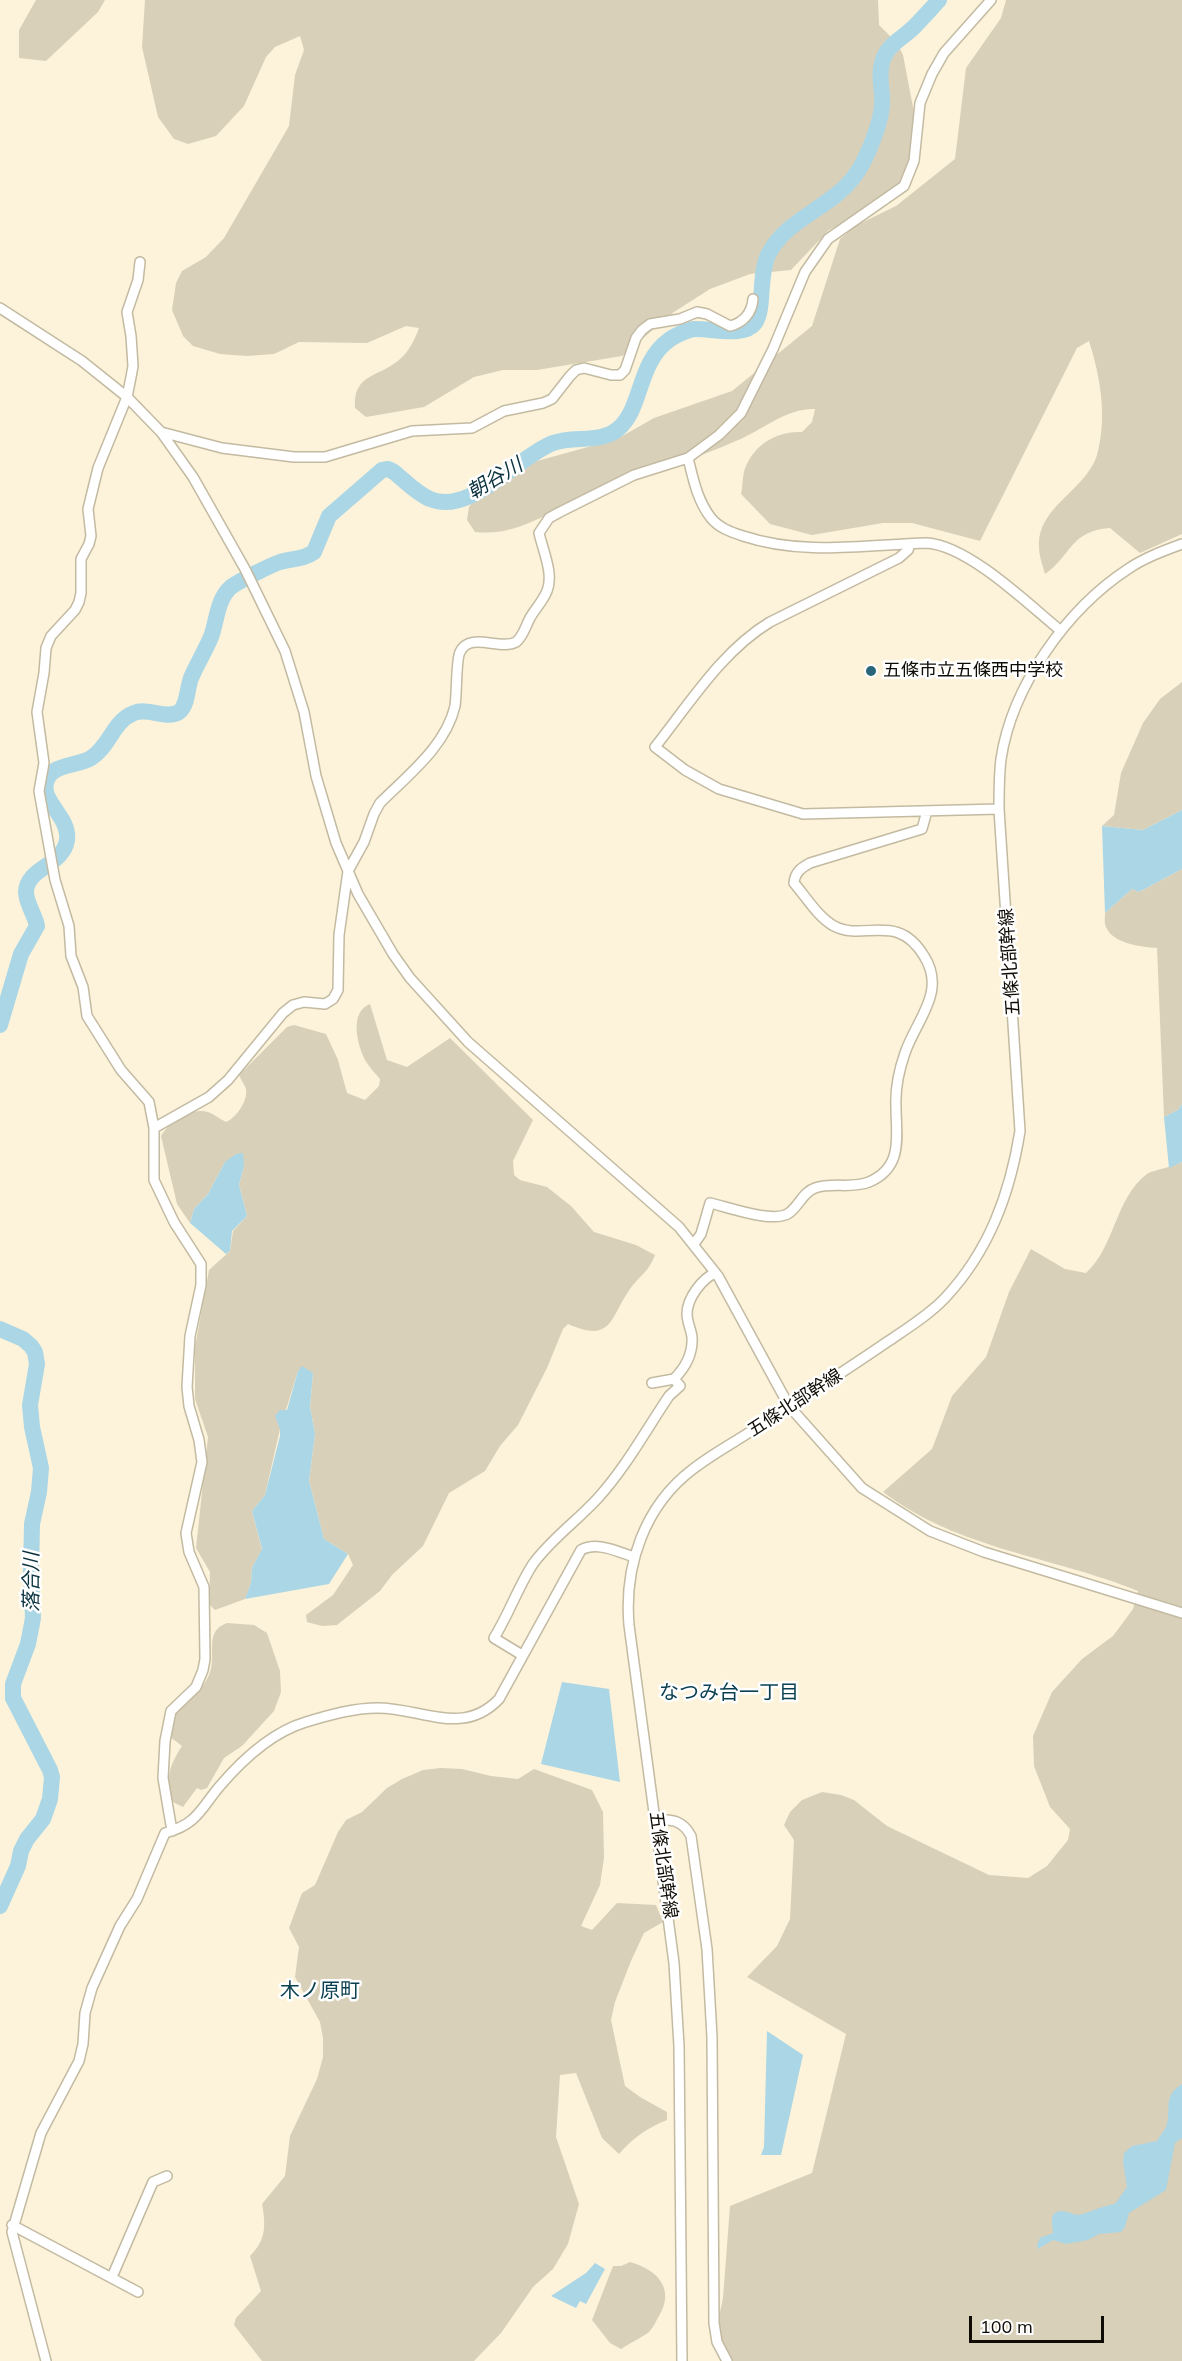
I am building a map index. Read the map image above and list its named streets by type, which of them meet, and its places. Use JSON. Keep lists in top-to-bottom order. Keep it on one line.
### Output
{"streets":{"street":["五條北部幹線"]},"districts":["なつみ台一丁目","木ノ原町"],"water":["朝谷川","落合川"],"places":["五條市立五條西中学校"],"scale_bar":"100 m"}
